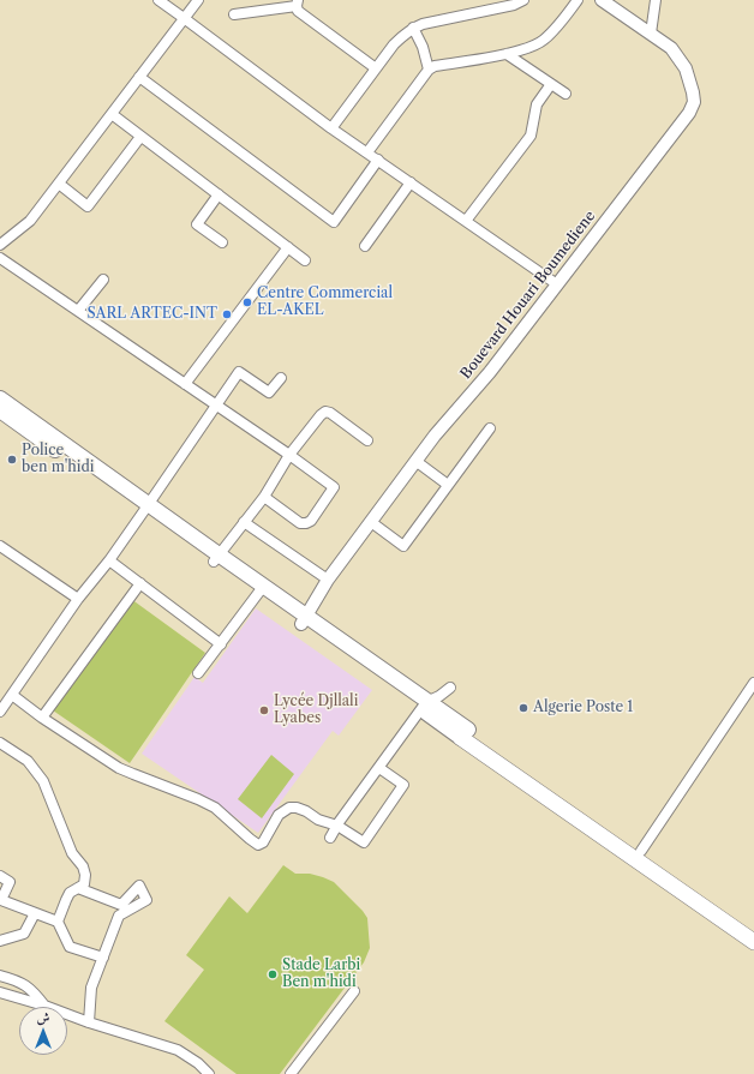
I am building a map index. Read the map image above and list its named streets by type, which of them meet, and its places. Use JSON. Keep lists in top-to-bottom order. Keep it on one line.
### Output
{"streets":{"street":["Bouevard Houari Boumediene"]},"places":["Centre Commercial EL-AKEL","SARL ARTEC-INT","Police ben m'hidi","Algerie Poste 1","Lycée Djllali Lyabes","Stade Larbi Ben m'hidi"],"north":"top"}
